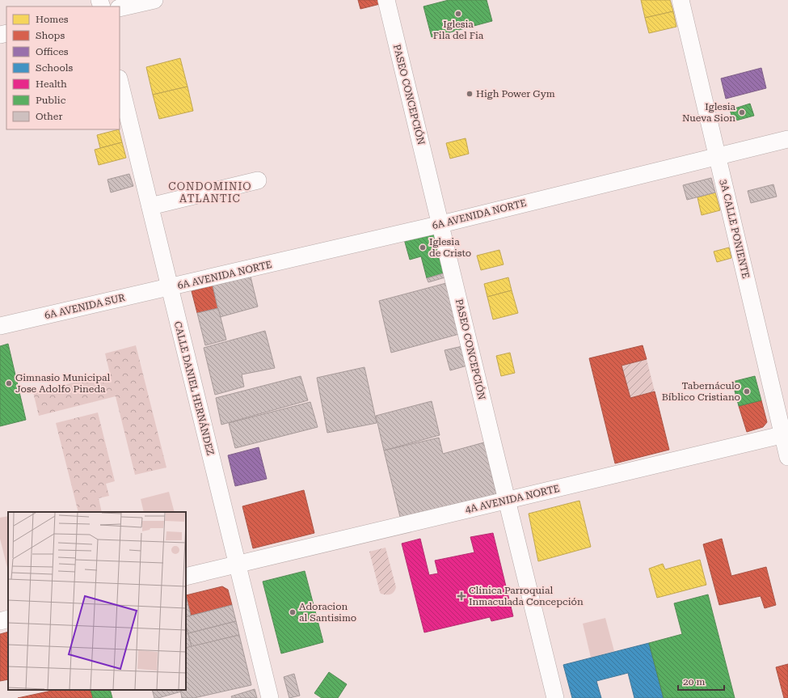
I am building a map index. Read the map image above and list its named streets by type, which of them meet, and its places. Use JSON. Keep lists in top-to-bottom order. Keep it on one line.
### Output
{"streets":{"street":["PASEO CONCEPCIÓN","6A AVENIDA NORTE","3A CALLE PONIENTE","6A AVENIDA SUR","CALLE DANIEL HERNÁNDEZ","4A AVENIDA NORTE"]},"crossings":[["PASEO CONCEPCIÓN","6A AVENIDA NORTE"],["PASEO CONCEPCIÓN","4A AVENIDA NORTE"],["6A AVENIDA NORTE","3A CALLE PONIENTE"],["6A AVENIDA NORTE","6A AVENIDA SUR"],["6A AVENIDA NORTE","CALLE DANIEL HERNÁNDEZ"],["3A CALLE PONIENTE","4A AVENIDA NORTE"],["6A AVENIDA SUR","CALLE DANIEL HERNÁNDEZ"],["CALLE DANIEL HERNÁNDEZ","4A AVENIDA NORTE"]],"districts":["CONDOMINIO ATLANTIC"],"places":{"other":["Iglesia Fila del Fia","High Power Gym","Iglesia Nueva Sion","Iglesia de Cristo","Gimnasio Municipal Jose Adolfo Pineda","Tabernáculo Bíblico Cristiano","Adoracion al Santisimo"],"health":["Clínica Parroquial Inmaculada Concepción"]},"legend":["Homes","Shops","Offices","Schools","Health","Public","Other"],"scale_bar":"20 m"}
